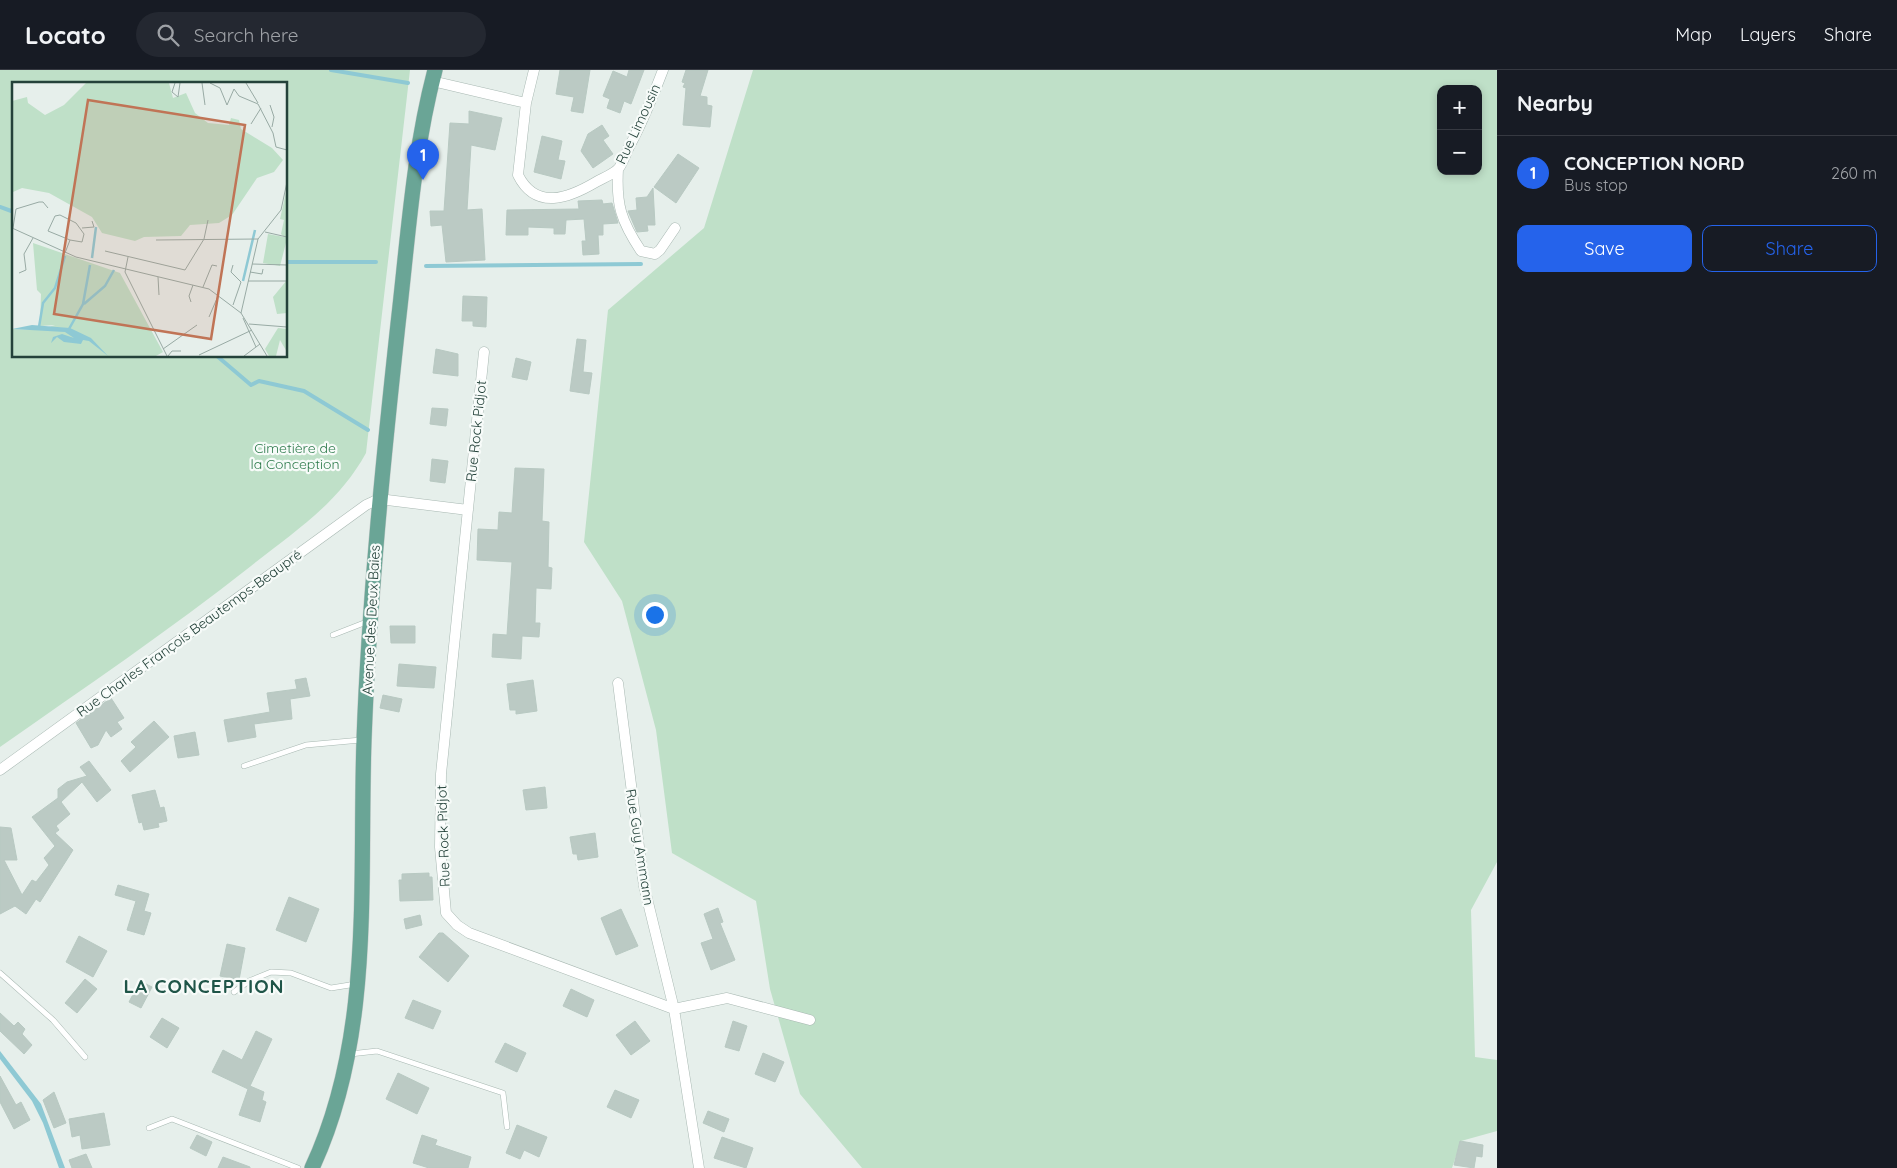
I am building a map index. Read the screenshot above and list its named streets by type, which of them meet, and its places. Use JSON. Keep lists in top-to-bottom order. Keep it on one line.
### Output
{"streets":{"main road":["Avenue des Deux Baies"],"street":["Rue Limousin","Rue Rock Pidjot","Rue Charles François Beautemps-Beaupré","Rue Guy Ammann"]},"crossings":[["Rue Rock Pidjot","Rue Guy Ammann"],["Avenue des Deux Baies","Rue Charles François Beautemps-Beaupré"]],"districts":["LA CONCEPTION"],"parks":["Cimetière de la Conception"],"page":{"header":"Locato","search":"Search here","nav":["Map","Layers","Share"],"heading":"Nearby","map_buttons":["+","−"],"list":[{"mark":"1","name":"CONCEPTION NORD","note":"Bus stop","value":"260 m"}],"pins":"1","buttons":["Save","Share"]}}
